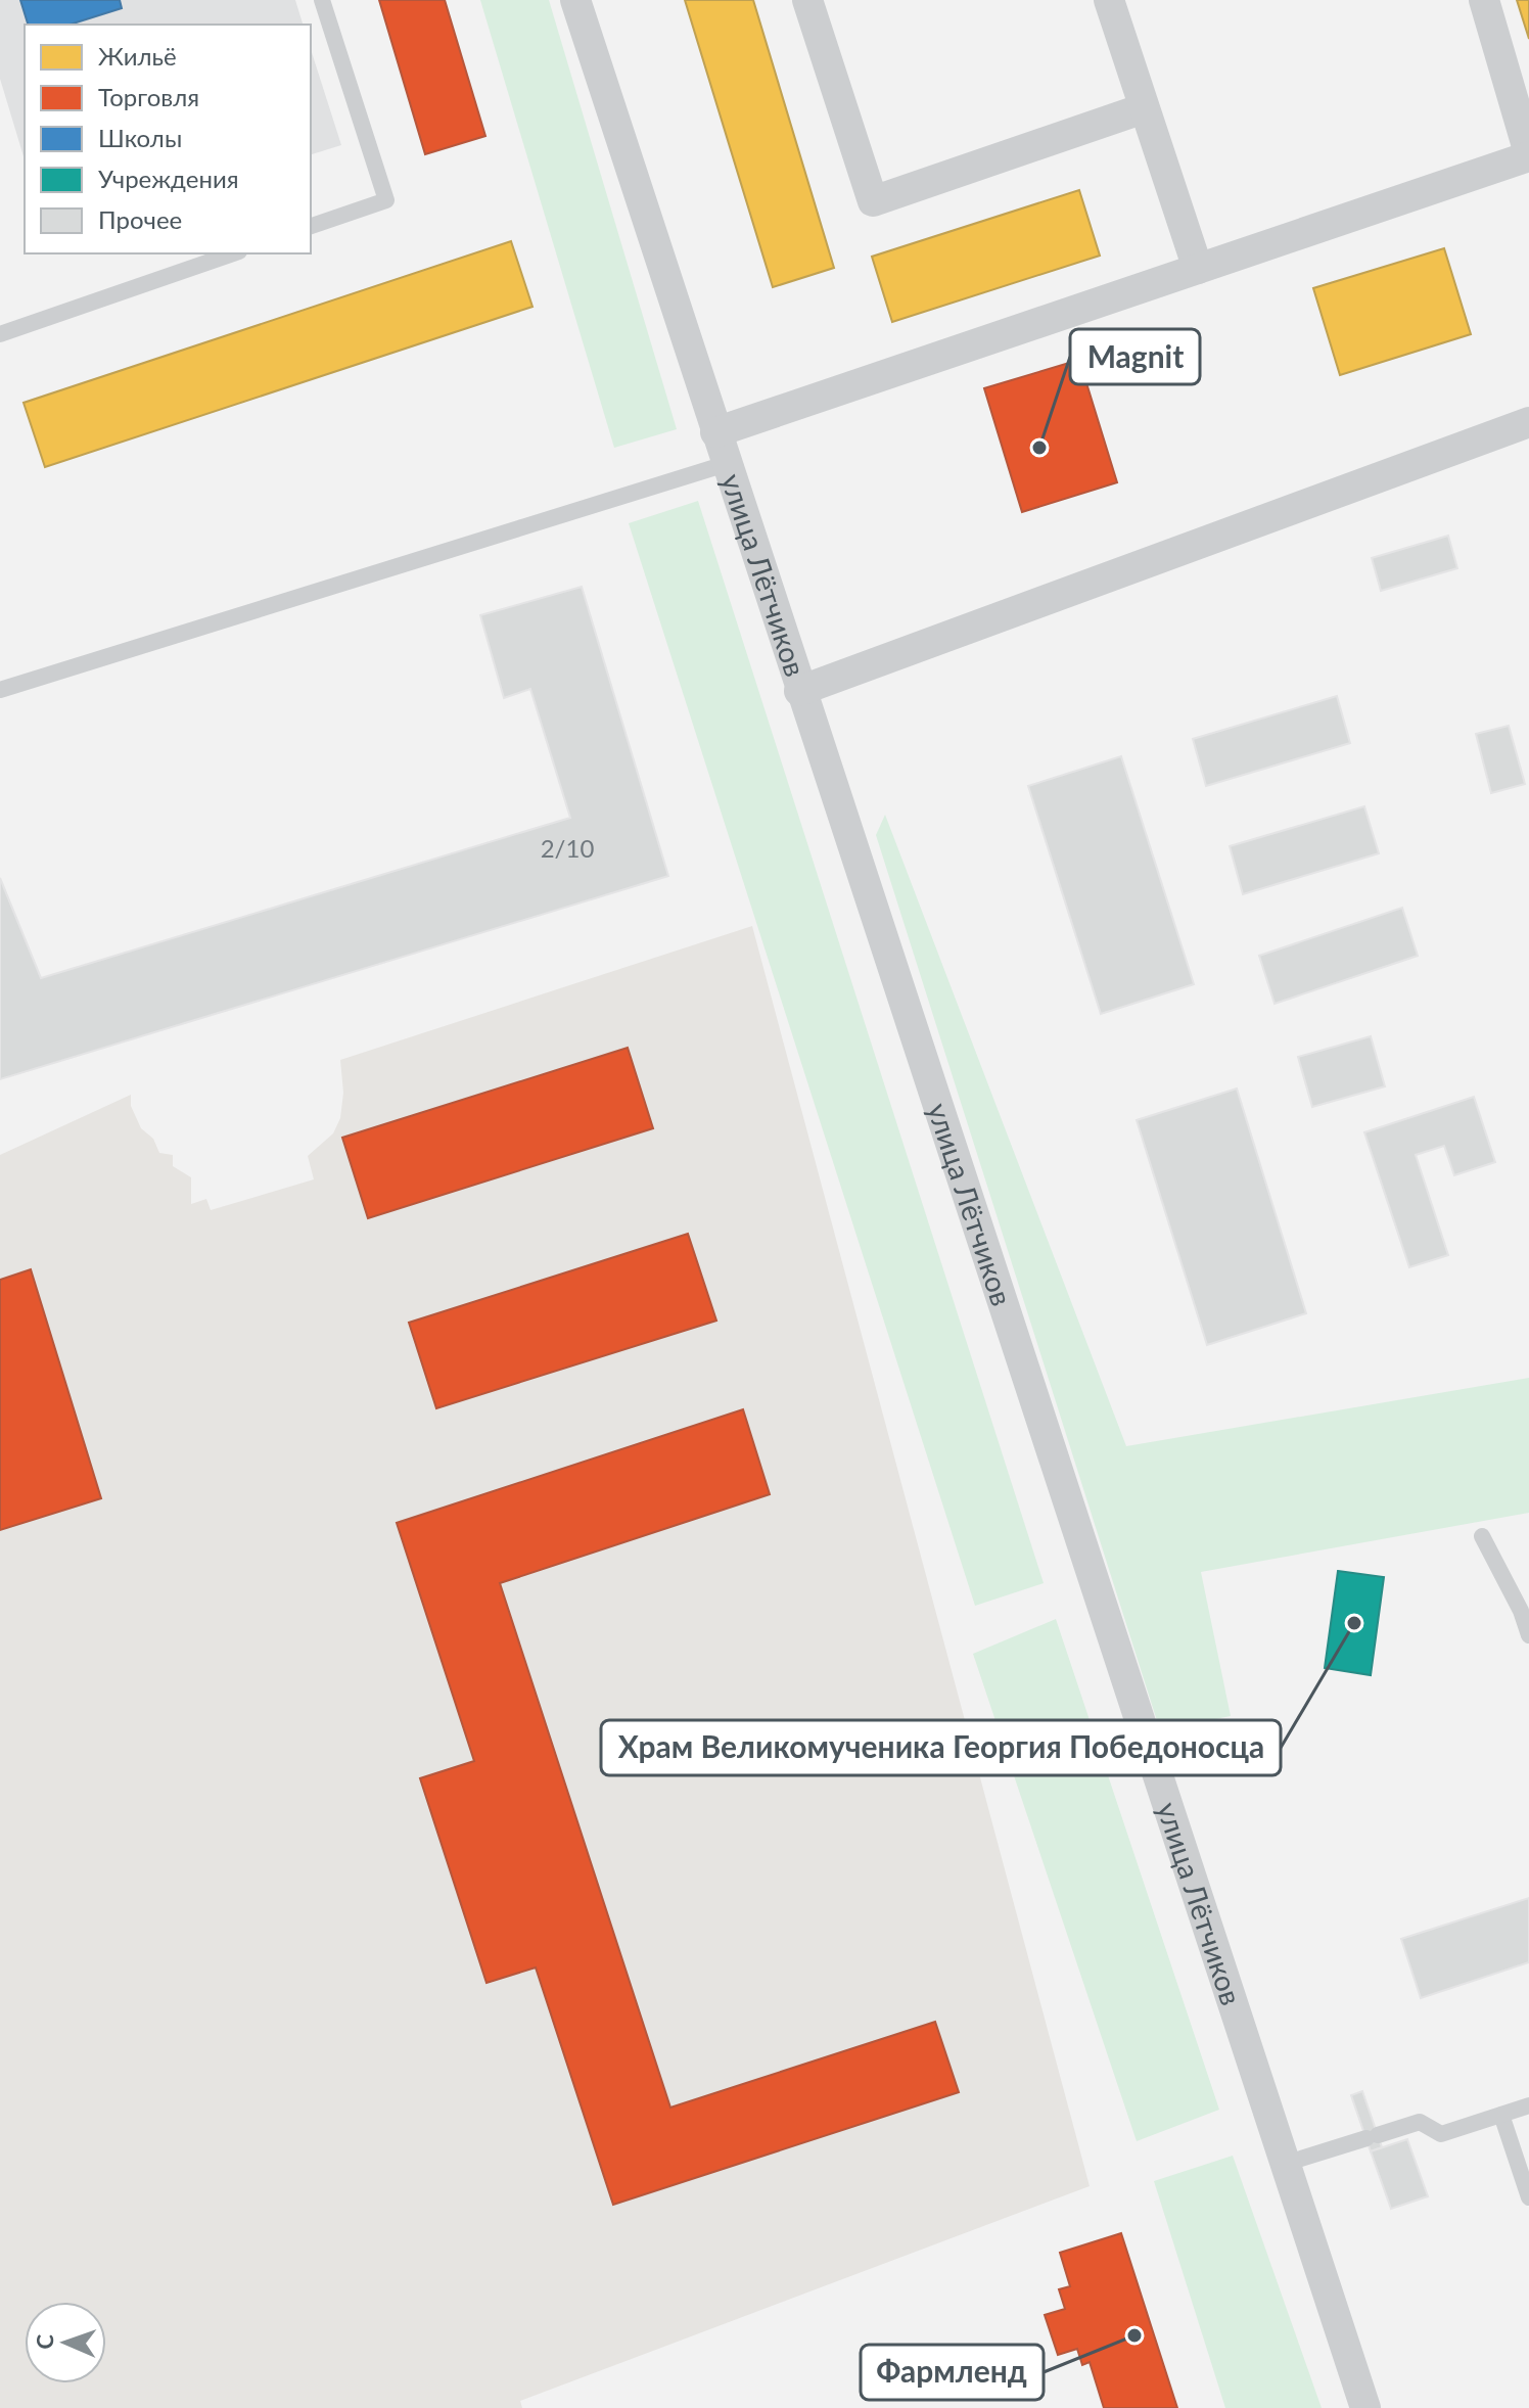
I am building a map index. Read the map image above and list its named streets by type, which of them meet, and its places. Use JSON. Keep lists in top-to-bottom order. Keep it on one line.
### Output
{"streets":{"street":["улица Лётчиков"]},"places":["Magnit","Храм Великомученика Георгия Победоносца","Фармленд"],"house_numbers":["2/10"],"legend":["Жильё","Торговля","Школы","Учреждения","Прочее"],"north":"left"}
